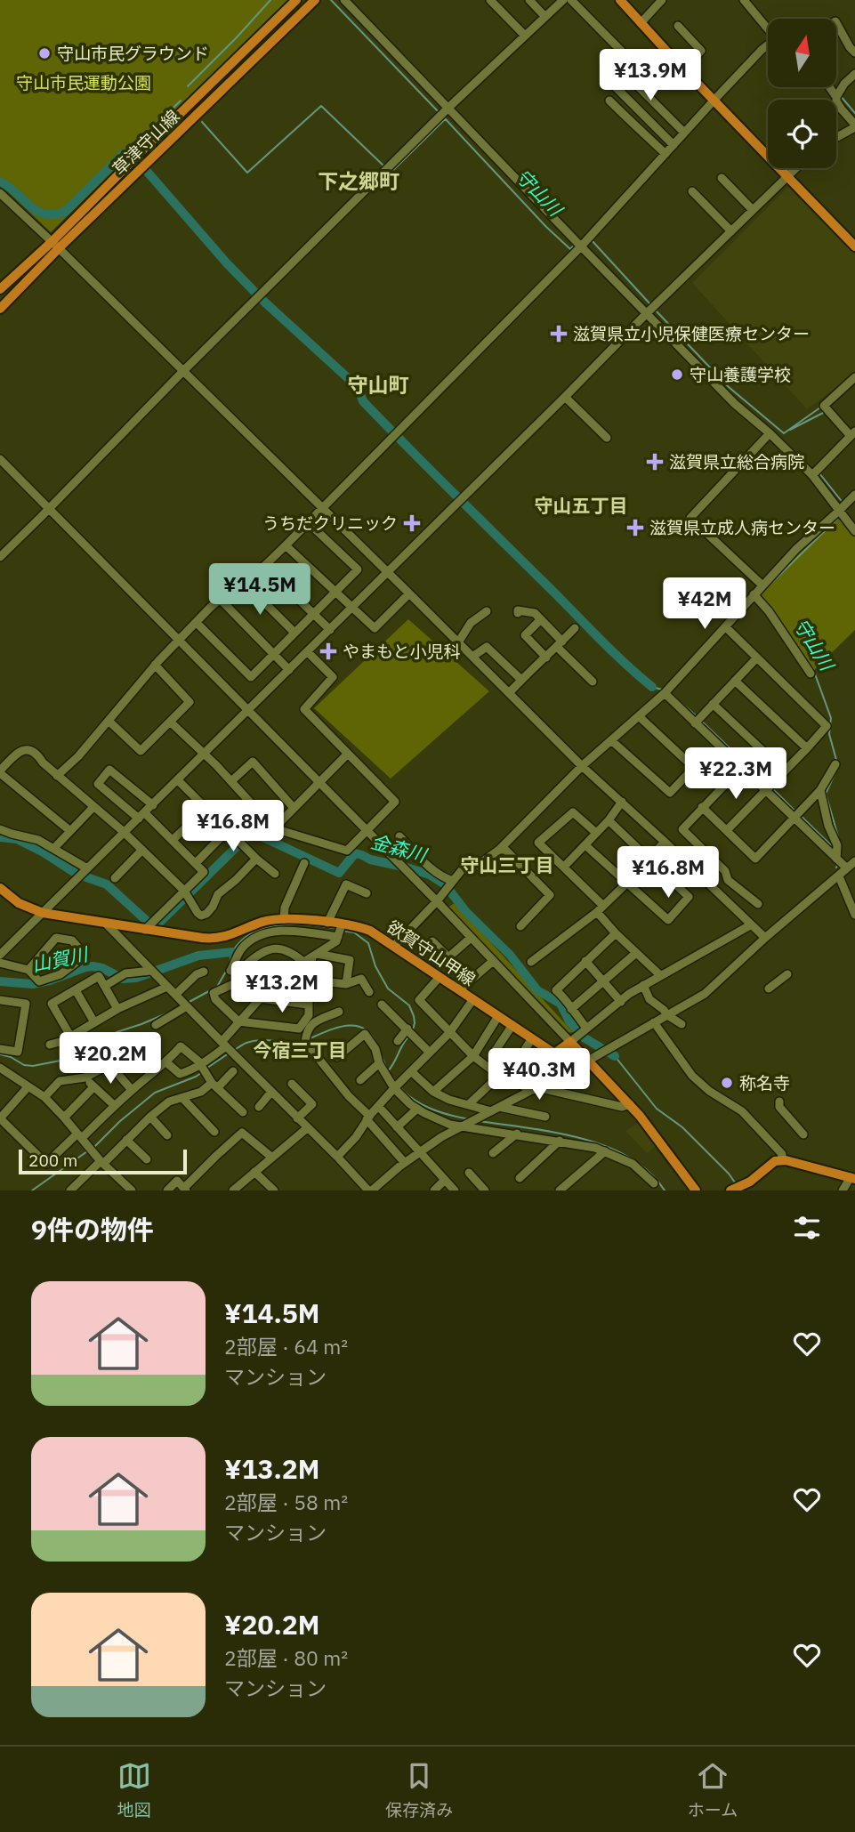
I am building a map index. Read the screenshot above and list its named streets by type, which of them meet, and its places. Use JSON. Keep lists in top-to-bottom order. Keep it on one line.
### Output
{"streets":{"main road":["草津守山線","欲賀守山甲線"]},"districts":["下之郷町","守山町","守山五丁目","守山三丁目","今宿三丁目"],"water":["守山川","金森川","山賀川"],"parks":["守山市民運動公園"],"places":{"other":["守山市民グラウンド","守山養護学校","称名寺"],"health":["滋賀県立小児保健医療センター","滋賀県立総合病院","うちだクリニック","滋賀県立成人病センター","やまもと小児科"]},"scale_bar":"200 m","north":"top","page":{"price":["¥13.9M","¥14.5M","¥42M","¥22.3M","¥16.8M","¥16.8M","¥13.2M","¥20.2M","¥40.3M"],"scale":"200 m","heading":"9件の物件","list":[{"name":"¥14.5M","note":"2部屋 · 64 m² · マンション"},{"name":"¥13.2M","note":"2部屋 · 58 m² · マンション"},{"name":"¥20.2M","note":"2部屋 · 80 m² · マンション"}],"tabs":["地図","保存済み","ホーム"]}}
